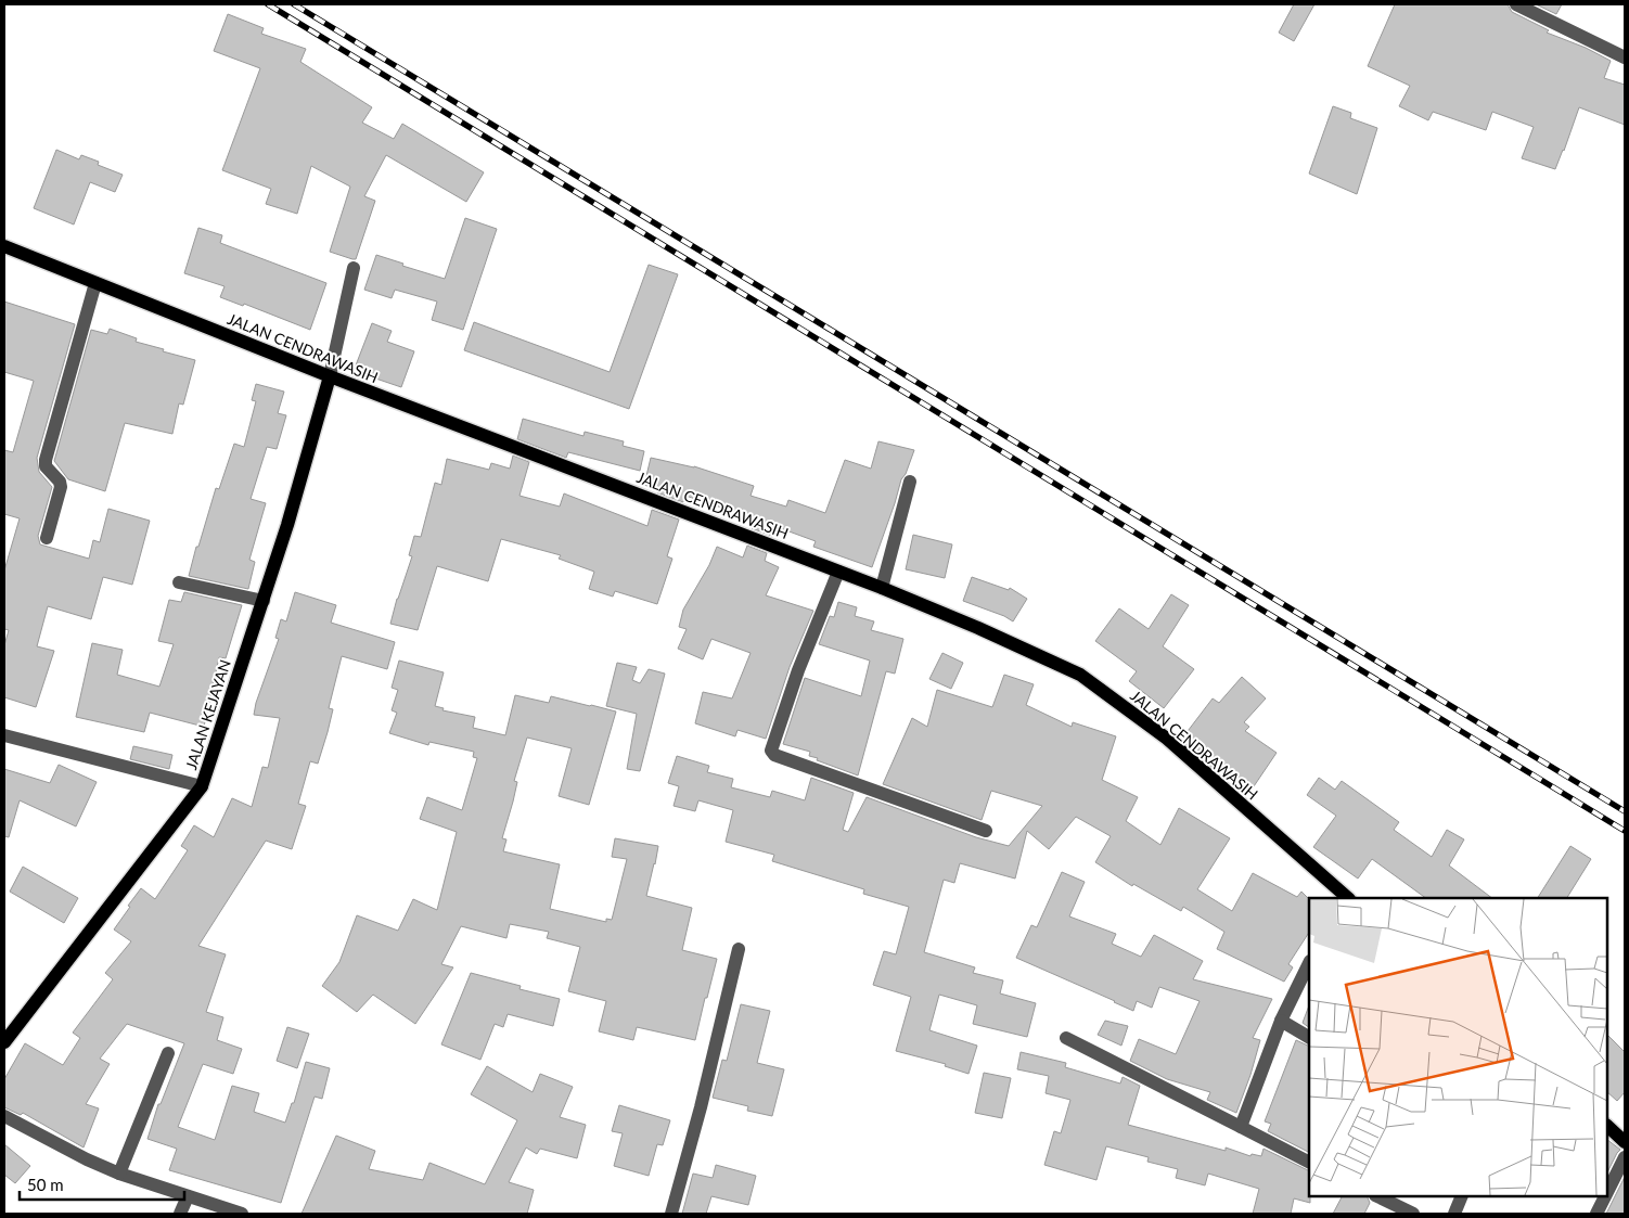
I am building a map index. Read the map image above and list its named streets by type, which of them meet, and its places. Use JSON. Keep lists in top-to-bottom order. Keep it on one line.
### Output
{"streets":{"main road":["JALAN CENDRAWASIH","JALAN KEJAYAN"]},"crossings":[["JALAN CENDRAWASIH","JALAN KEJAYAN"]],"scale_bar":"50 m"}
